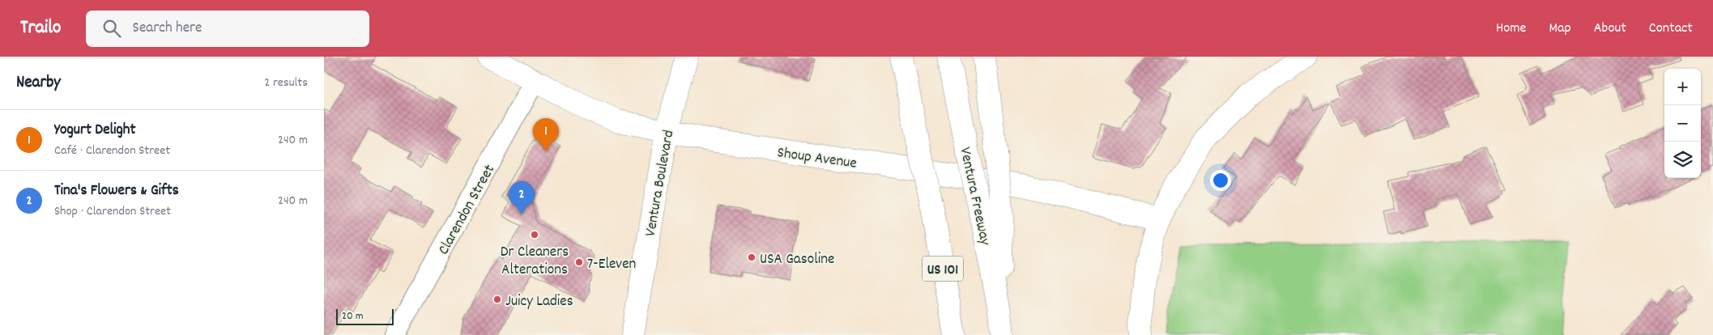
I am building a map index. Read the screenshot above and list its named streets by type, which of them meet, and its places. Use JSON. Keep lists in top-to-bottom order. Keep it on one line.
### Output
{"streets":{"main road":["Shoup Avenue","Ventura Boulevard","Ventura Freeway","US 101"],"street":["Clarendon Street"]},"crossings":[["Shoup Avenue","Ventura Boulevard"],["Shoup Avenue","Clarendon Street"]],"places":["Dr Cleaners Alterations","USA Gasoline","7-Eleven","Juicy Ladies"],"scale_bar":"20 m","page":{"header":"Trailo","search":"Search here","nav":["Home","Map","About","Contact"],"heading":["Nearby","2 results"],"map_buttons":["+","−"],"list":[{"mark":"1","name":"Yogurt Delight","note":"Café · Clarendon Street","value":"240 m"},{"mark":"2","name":"Tina's Flowers & Gifts","note":"Shop · Clarendon Street","value":"240 m"}],"pins":["1","2"],"scale":"20 m"}}
